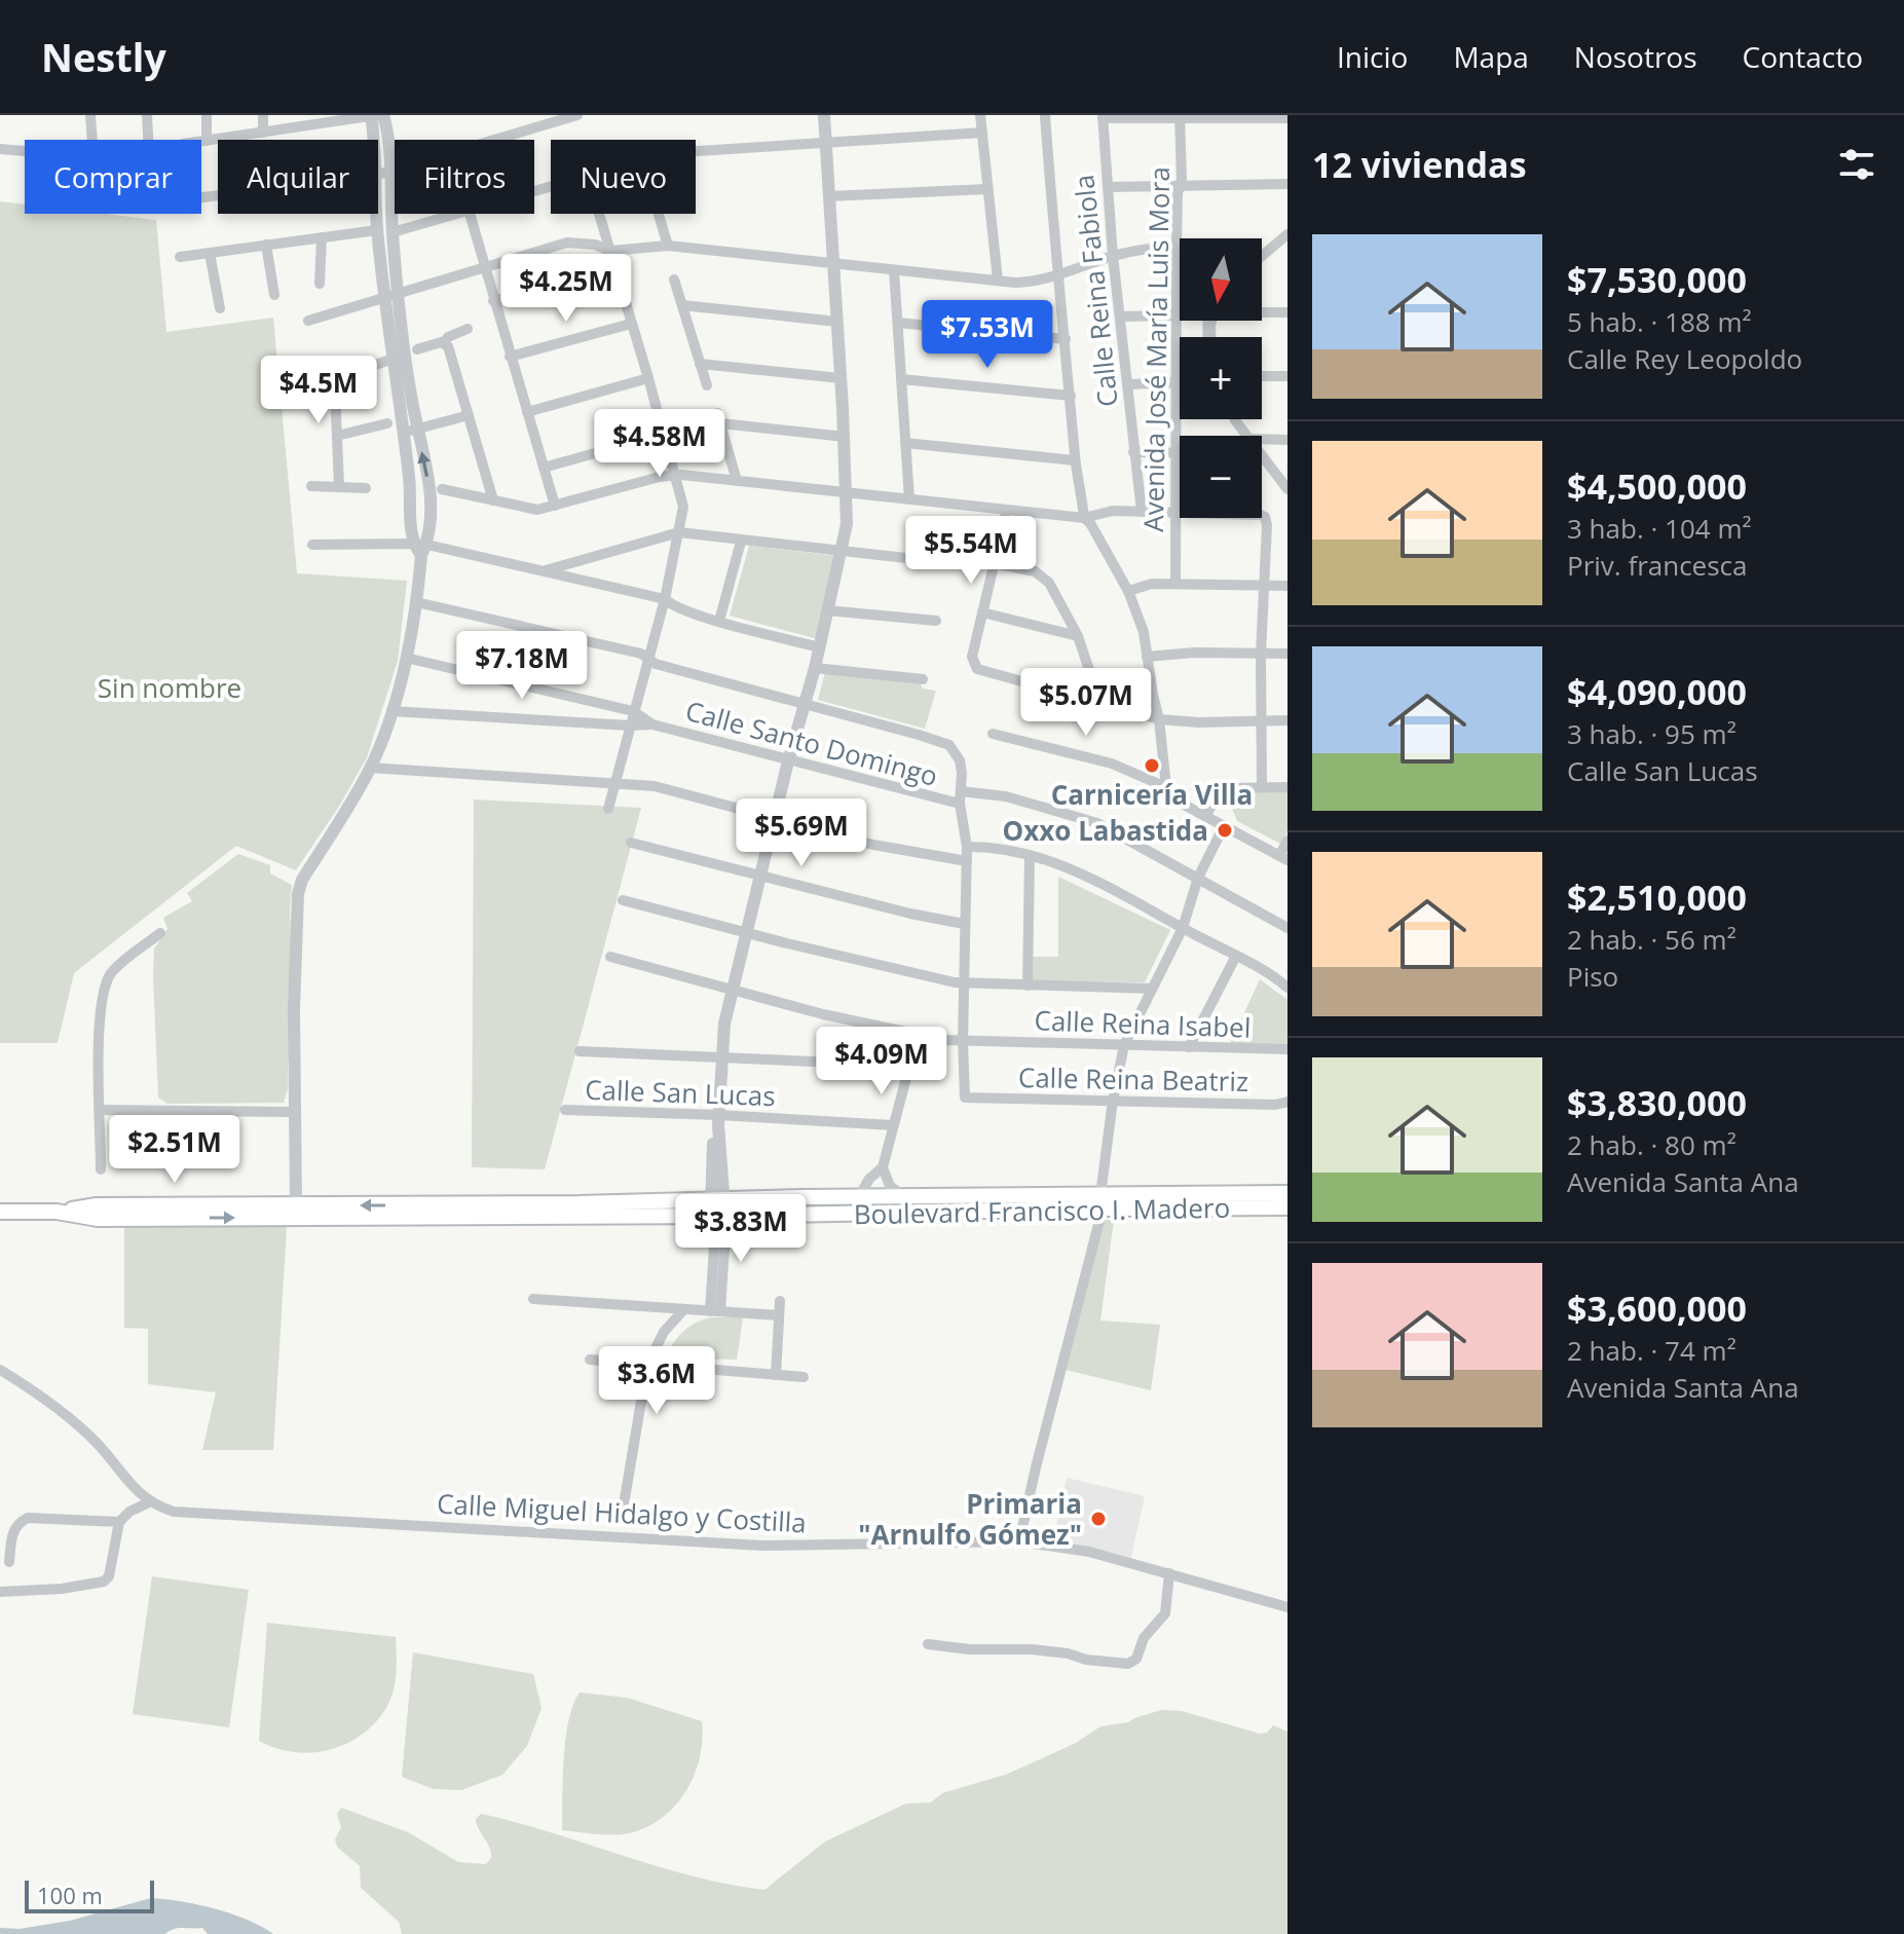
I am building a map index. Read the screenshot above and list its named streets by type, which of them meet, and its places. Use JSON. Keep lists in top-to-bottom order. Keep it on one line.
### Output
{"streets":{"main road":["Boulevard Francisco I. Madero"],"street":["Calle Reina Fabiola","Avenida José María Luis Mora","Calle Santo Domingo","Calle Reina Isabel","Calle Reina Beatriz","Calle San Lucas","Calle Miguel Hidalgo y Costilla"]},"crossings":[["Calle Reina Isabel","Calle Reina Beatriz"]],"parks":["Sin nombre"],"places":["Carnicería Villa","Oxxo Labastida","Primaria \"Arnulfo Gómez\""],"scale_bar":"100 m","north":"bottom","page":{"header":"Nestly","nav":["Inicio","Mapa","Nosotros","Contacto"],"heading":"12 viviendas","chip":["Comprar","Alquilar","Filtros","Nuevo"],"list":[{"name":"$7,530,000","note":"5 hab. · 188 m² · Calle Rey Leopoldo"},{"name":"$4,500,000","note":"3 hab. · 104 m² · Priv. francesca"},{"name":"$4,090,000","note":"3 hab. · 95 m² · Calle San Lucas"},{"name":"$2,510,000","note":"2 hab. · 56 m² · Piso"},{"name":"$3,830,000","note":"2 hab. · 80 m² · Avenida Santa Ana"},{"name":"$3,600,000","note":"2 hab. · 74 m² · Avenida Santa Ana"}],"map_buttons":["+","−"],"price":["$4.25M","$7.53M","$4.5M","$4.58M","$5.54M","$7.18M","$5.07M","$5.69M","$4.09M","$2.51M","$3.83M","$3.6M"],"scale":"100 m"}}
